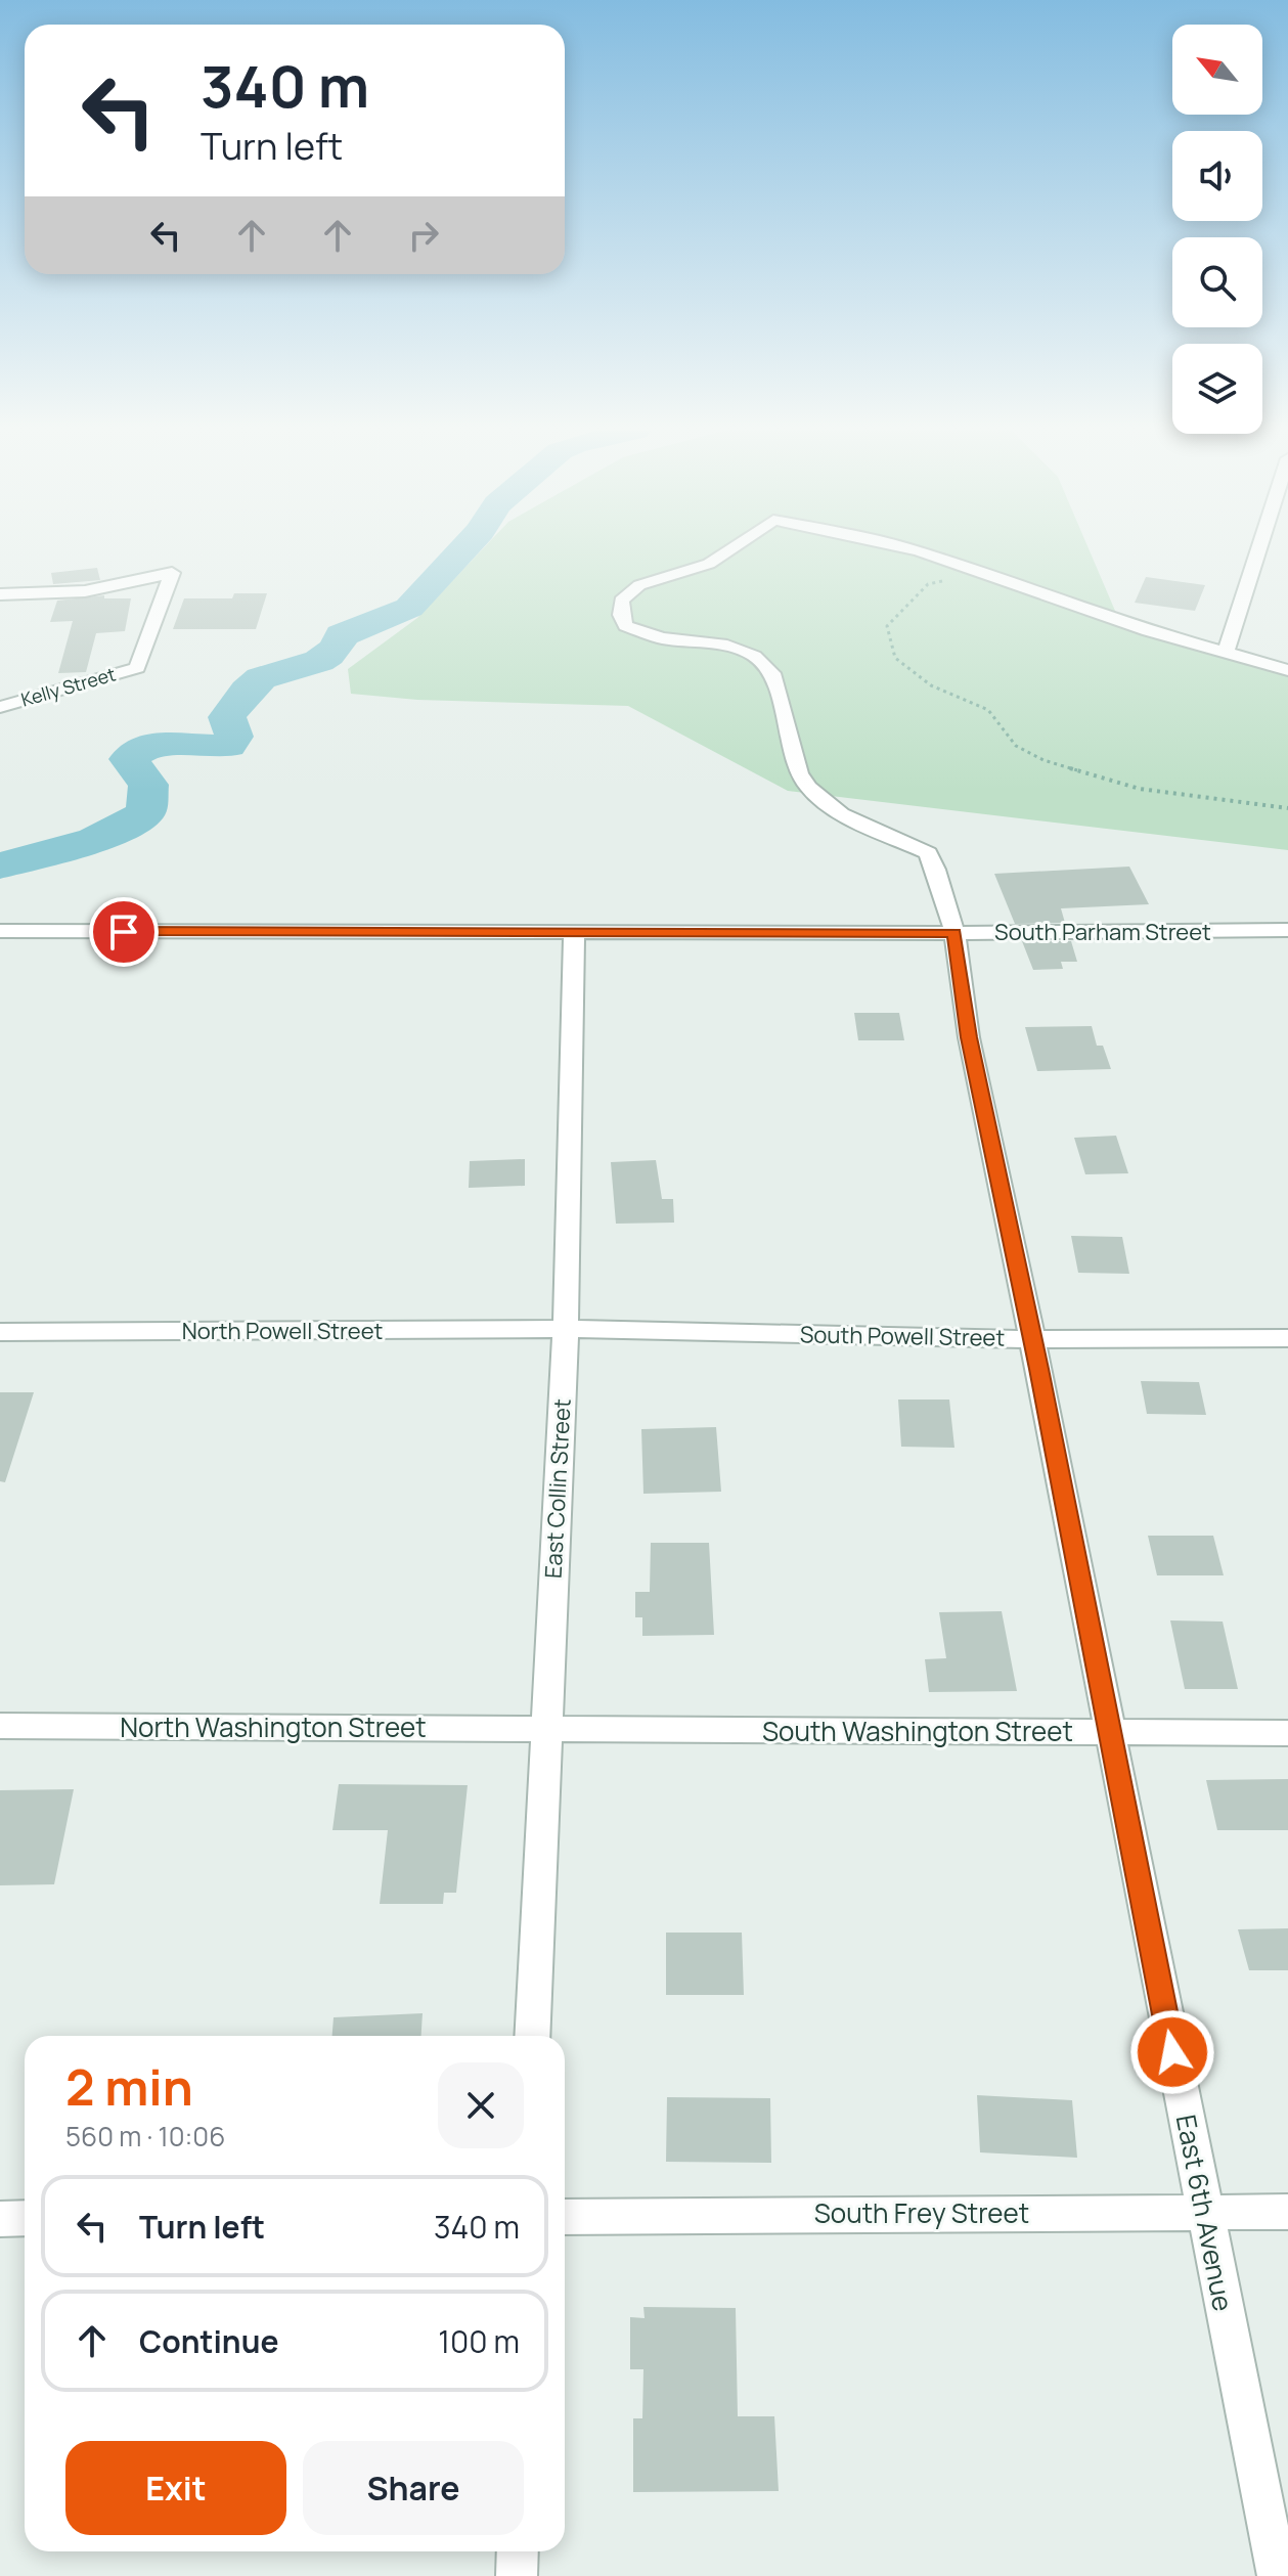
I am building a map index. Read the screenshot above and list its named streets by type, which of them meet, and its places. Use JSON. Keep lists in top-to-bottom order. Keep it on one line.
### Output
{"streets":{"street":["Kelly Street","South Parham Street","North Powell Street","South Powell Street","East Collin Street","North Washington Street","South Washington Street","East 6th Avenue","South Frey Street"]},"crossings":[["South Parham Street","East Collin Street"],["South Parham Street","East 6th Avenue"],["North Powell Street","South Powell Street"],["North Powell Street","East Collin Street"],["South Powell Street","East Collin Street"],["South Powell Street","East 6th Avenue"],["East Collin Street","North Washington Street"],["East Collin Street","South Washington Street"],["North Washington Street","South Washington Street"],["South Washington Street","East 6th Avenue"],["East 6th Avenue","South Frey Street"]],"north":"top left","page":{"turn":["340 m","Turn left"],"heading":["2 min","560 m · 10:06"],"list":[{"name":"Turn left","value":"340 m"},{"name":"Continue","value":"100 m"}],"buttons":["Exit","Share"]}}
